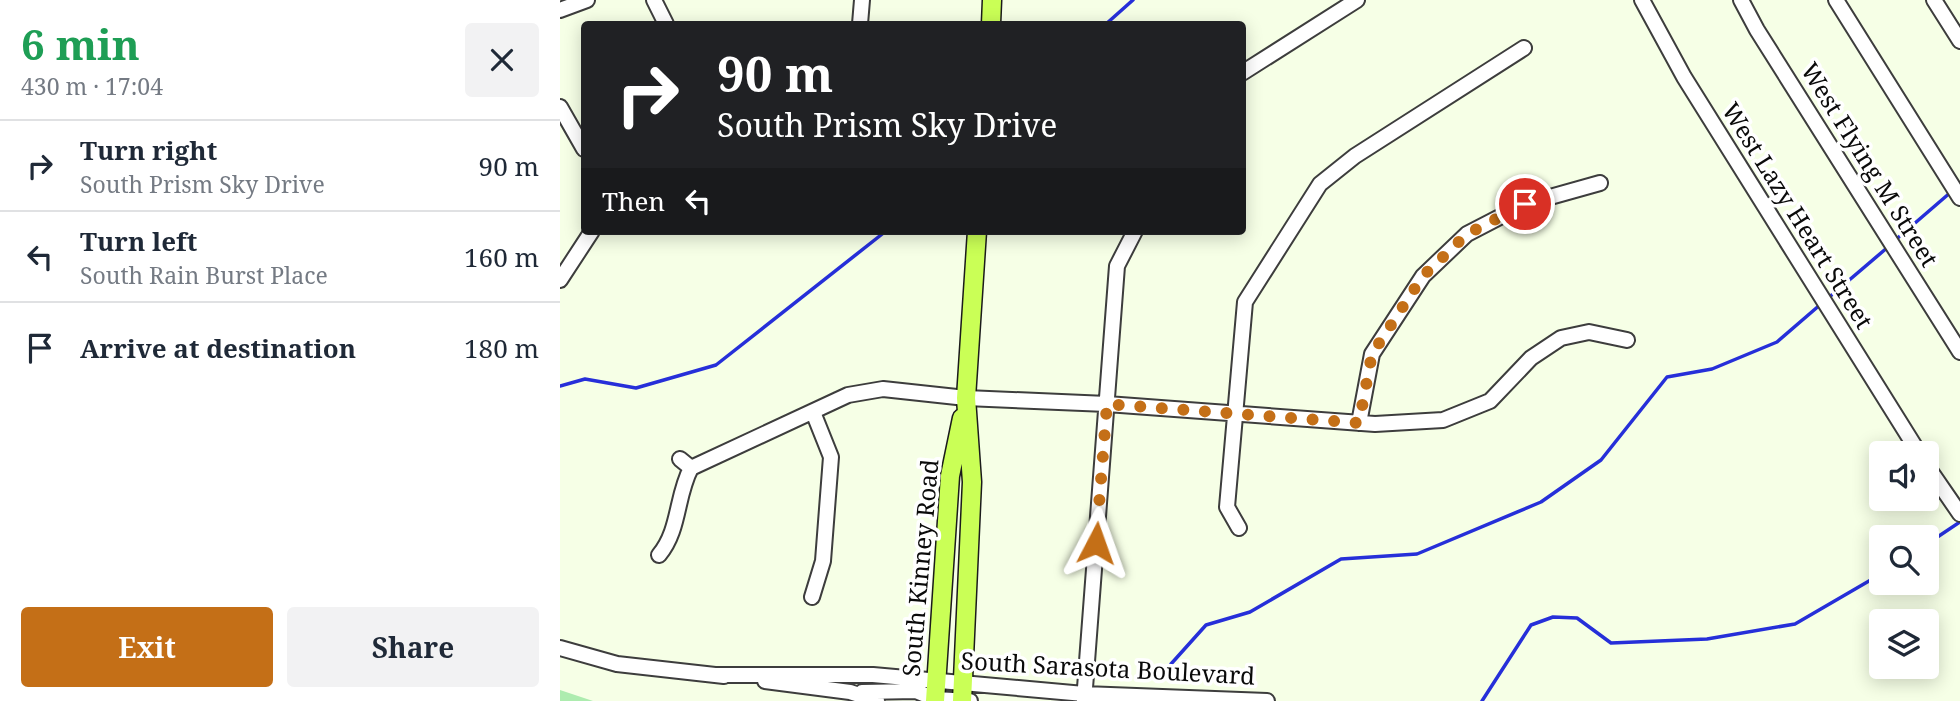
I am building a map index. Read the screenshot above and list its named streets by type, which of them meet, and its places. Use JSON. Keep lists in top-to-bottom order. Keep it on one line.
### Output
{"streets":{"main road":["South Kinney Road"],"street":["West Flying M Street","West Lazy Heart Street","South Sarasota Boulevard"]},"crossings":[["South Kinney Road","South Sarasota Boulevard"]],"page":{"heading":["6 min","430 m · 17:04"],"turn":["90 m","South Prism Sky Drive"],"list":[{"name":"Turn right","note":"South Prism Sky Drive","value":"90 m"},{"name":"Turn left","note":"South Rain Burst Place","value":"160 m"},{"name":"Arrive at destination","value":"180 m"}],"then":"Then","buttons":["Exit","Share"]}}
